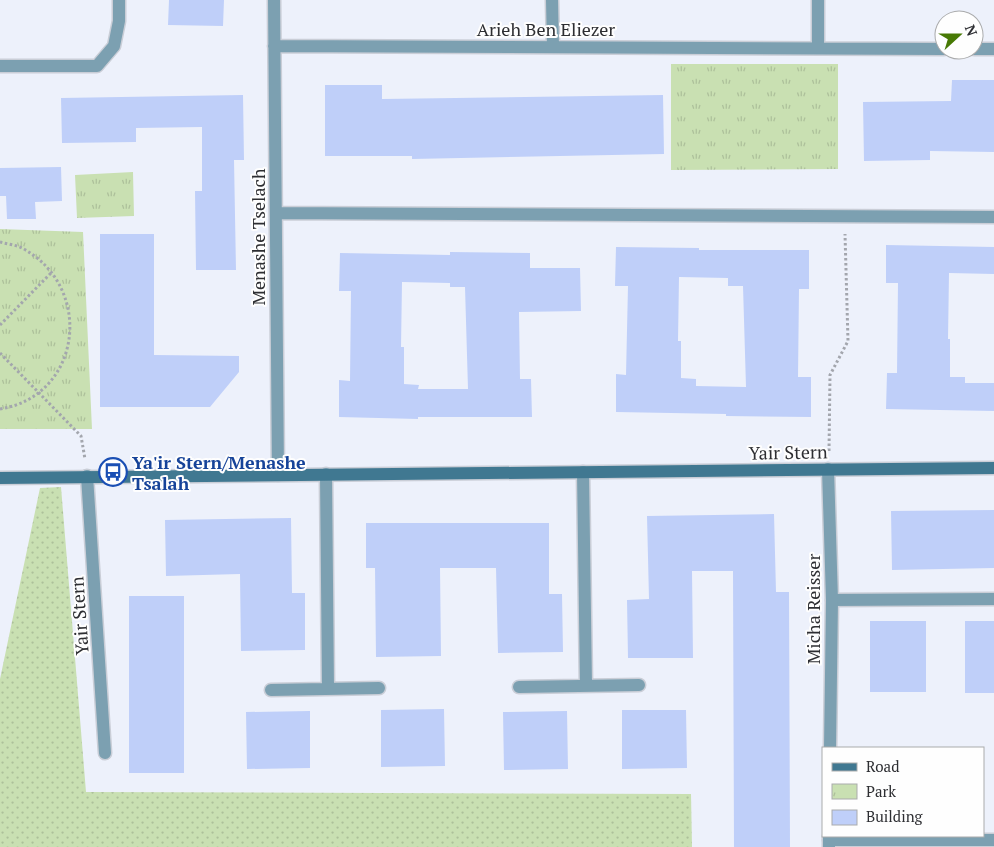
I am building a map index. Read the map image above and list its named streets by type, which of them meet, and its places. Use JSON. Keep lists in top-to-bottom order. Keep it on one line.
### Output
{"streets":{"street":["Arieh Ben Eliezer","Menashe Tselach","Yair Stern","Micha Reisser"]},"crossings":[["Arieh Ben Eliezer","Menashe Tselach"],["Menashe Tselach","Yair Stern"],["Yair Stern","Micha Reisser"]],"places":{"bus stop":["Ya'ir Stern/Menashe Tsalah"]},"legend":["Road","Park","Building"],"north":"right"}
